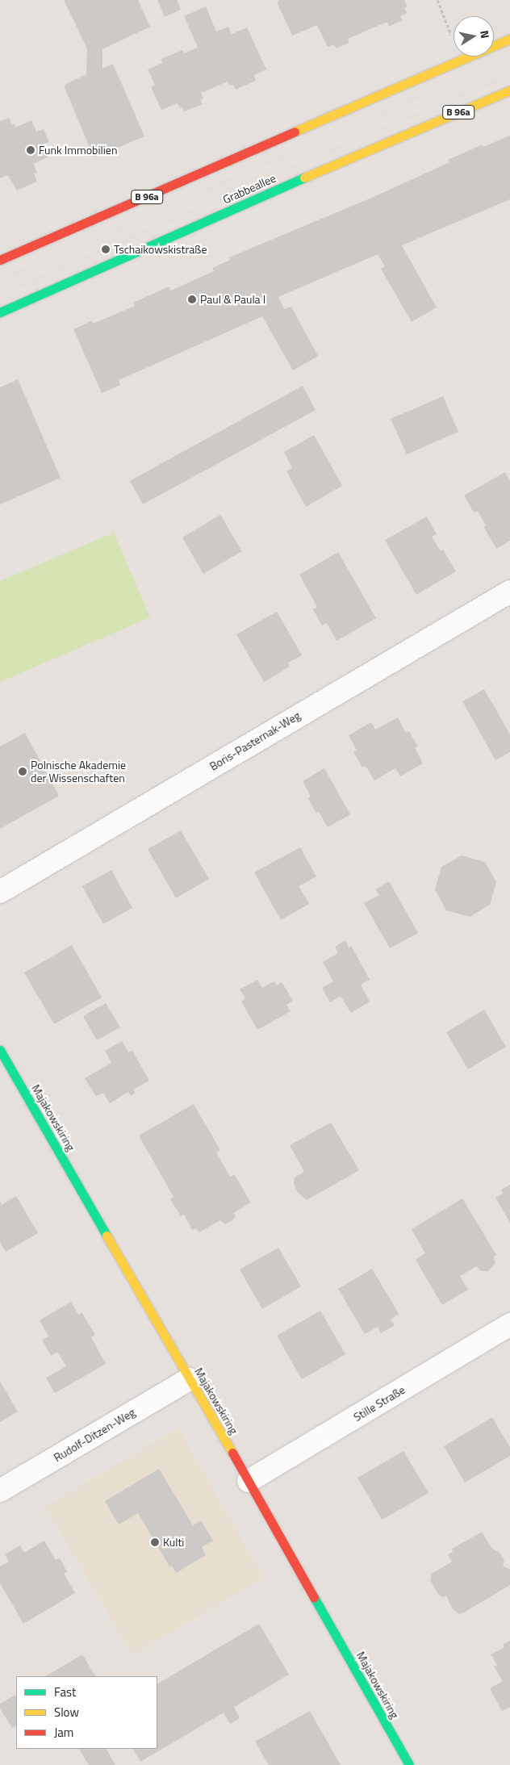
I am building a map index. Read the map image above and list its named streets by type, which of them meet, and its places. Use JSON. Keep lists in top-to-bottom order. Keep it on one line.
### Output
{"streets":{"main road":["B 96a","Grabbeallee","Majakowskiring"],"street":["Boris-Pasternak-Weg","Stille Straße","Rudolf-Ditzen-Weg"]},"crossings":[["Majakowskiring","Stille Straße"],["Majakowskiring","Rudolf-Ditzen-Weg"]],"places":["Funk Immobilien","Tschaikowskistraße","Paul & Paula I","Polnische Akademie der Wissenschaften","Kulti"],"legend":["Fast","Slow","Jam"],"north":"right"}
